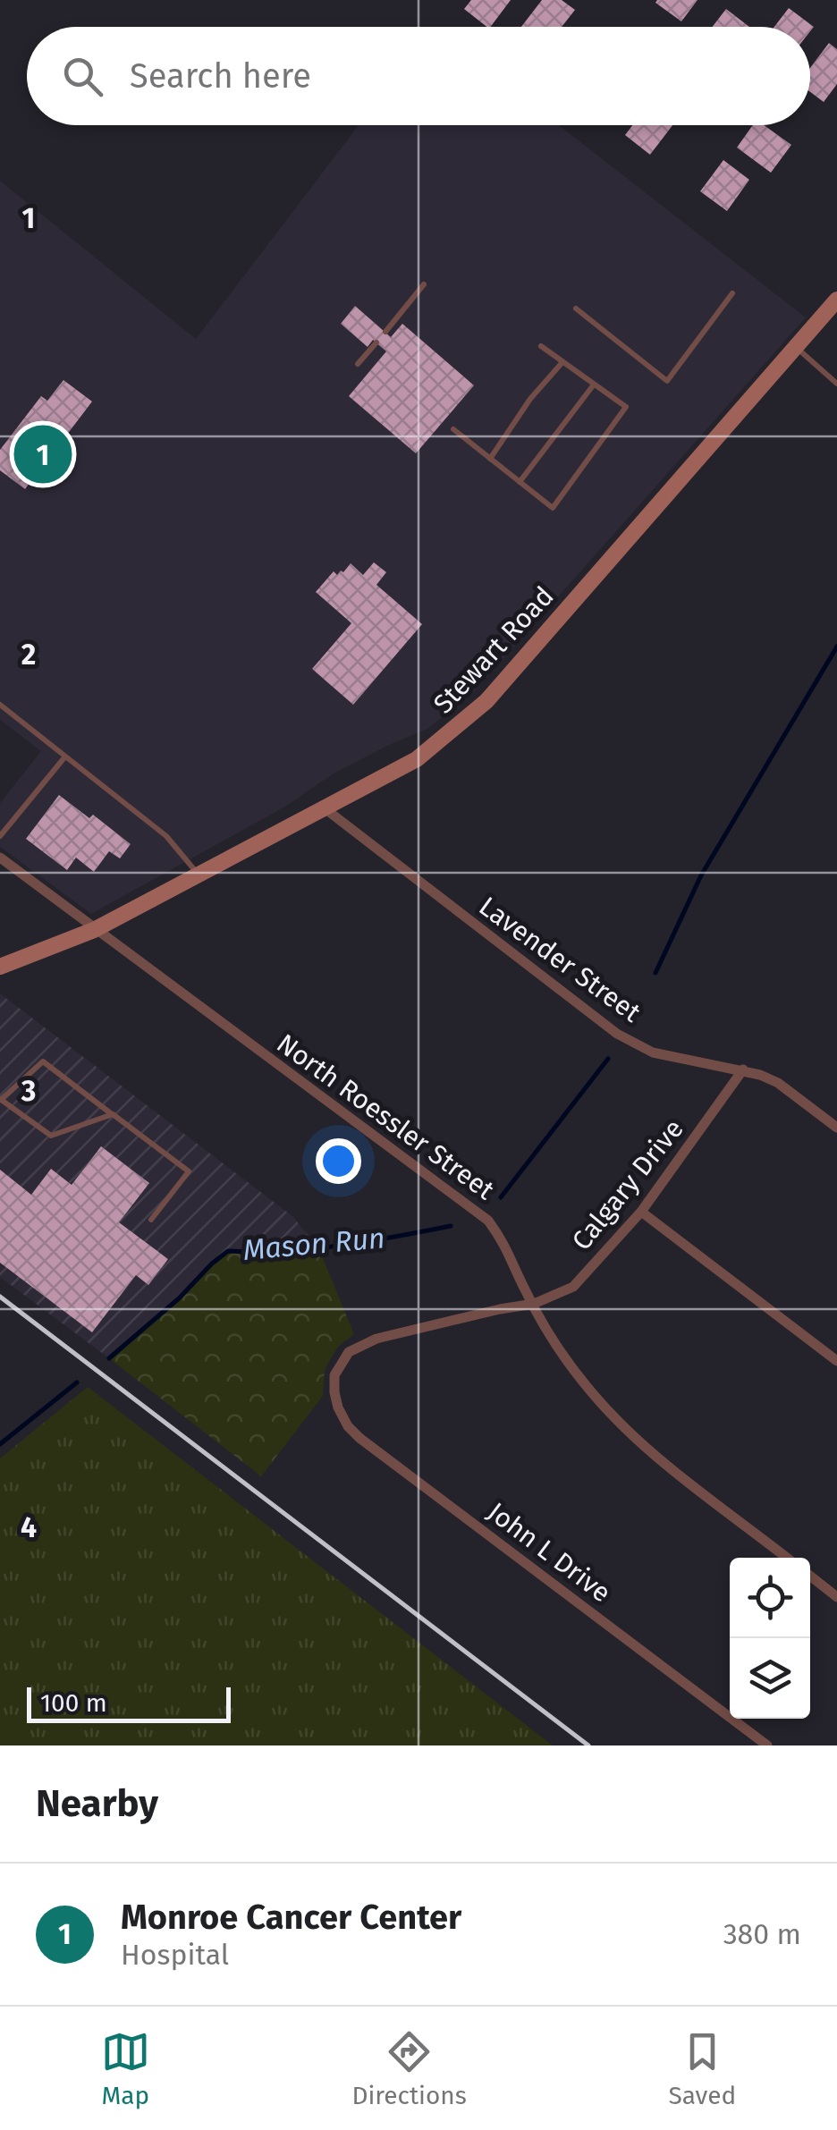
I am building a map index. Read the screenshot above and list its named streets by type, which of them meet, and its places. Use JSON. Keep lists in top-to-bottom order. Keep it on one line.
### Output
{"streets":{"street":["Stewart Road","Lavender Street","North Roessler Street","Calgary Drive","John L Drive"]},"crossings":[["Stewart Road","Lavender Street"],["Stewart Road","North Roessler Street"],["Lavender Street","Calgary Drive"],["North Roessler Street","Calgary Drive"],["Calgary Drive","John L Drive"]],"water":["Mason Run"],"scale_bar":"100 m","page":{"search":"Search here","pins":"1","scale":"100 m","heading":"Nearby","list":[{"mark":"1","name":"Monroe Cancer Center","note":"Hospital","value":"380 m"}],"nav":["Map","Directions","Saved"]},"grid":{"rows":["1","2","3","4"]}}
